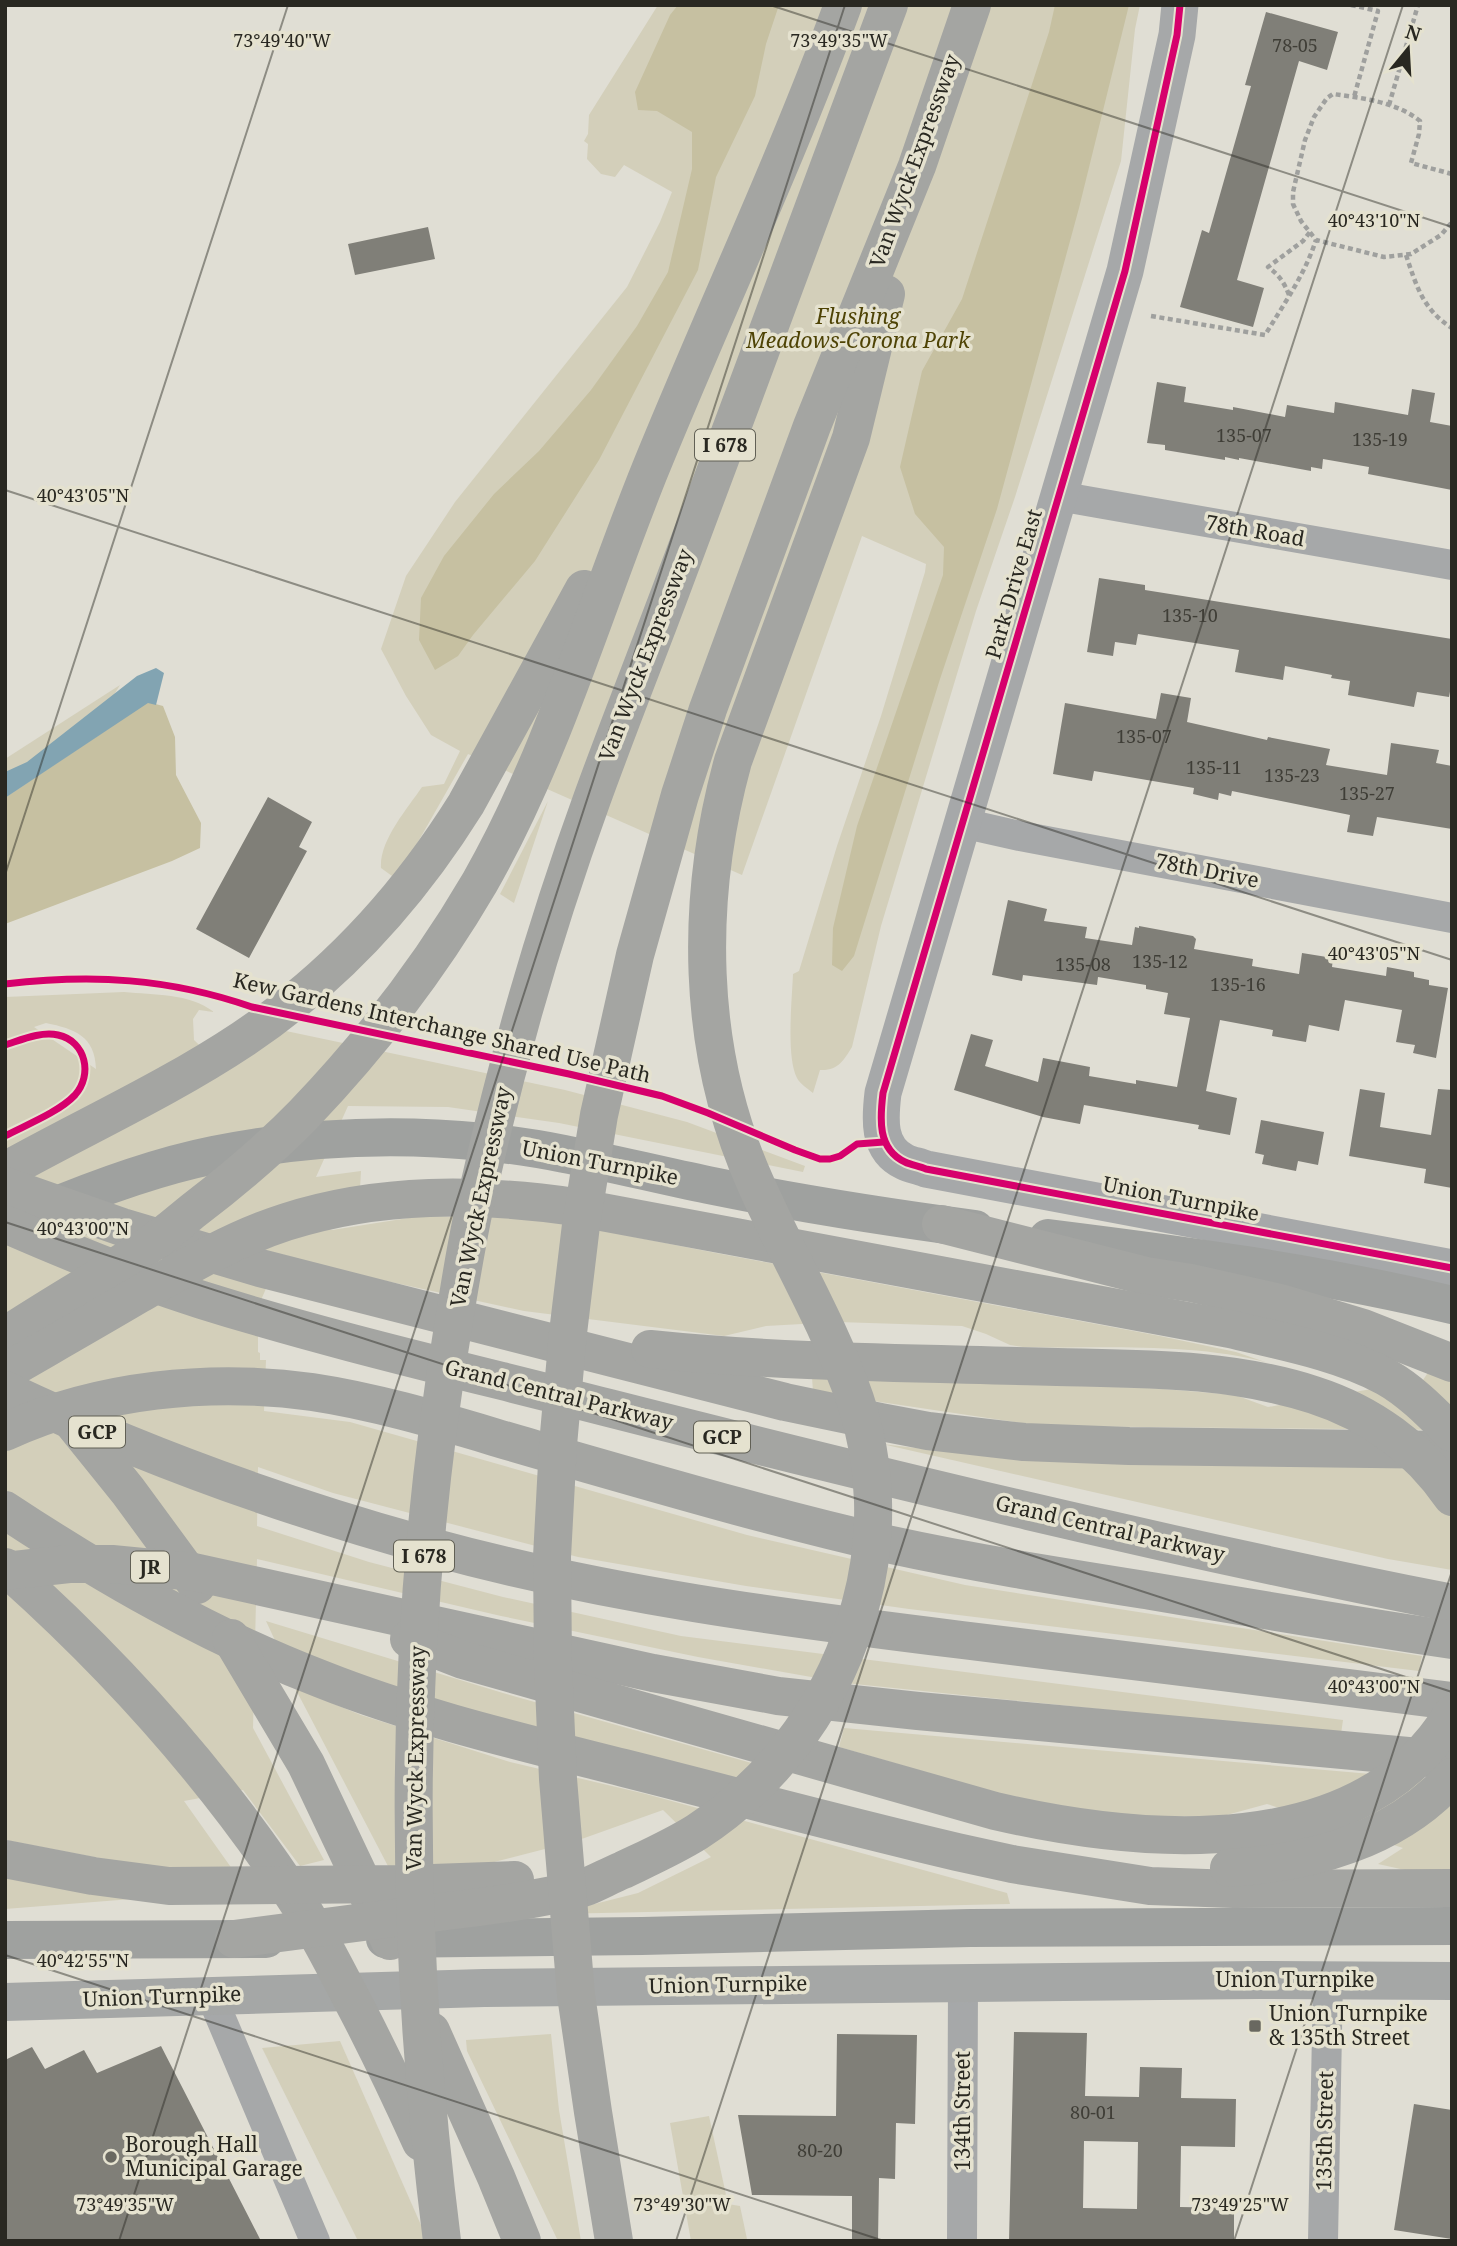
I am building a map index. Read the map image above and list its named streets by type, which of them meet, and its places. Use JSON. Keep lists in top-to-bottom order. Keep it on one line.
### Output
{"streets":{"highway":["Van Wyck Expressway","I 678","Grand Central Parkway","GCP","JR"],"main road":["Union Turnpike"],"street":["78th Road","Park Drive East","78th Drive","134th Street","135th Street"],"cycle path":["Kew Gardens Interchange Shared Use Path"]},"crossings":[["78th Road","Park Drive East"],["Park Drive East","78th Drive"],["Park Drive East","Union Turnpike"],["Union Turnpike","134th Street"],["Union Turnpike","135th Street"]],"parks":["Flushing Meadows-Corona Park"],"places":{"transit":["Union Turnpike & 135th Street"],"other":["Borough Hall Municipal Garage"]},"house_numbers":["78-05","135-07","135-19","135-10","135-07","135-11","135-23","135-27","135-12","135-08","135-16","80-01","80-20"],"north":"top","coordinates":["73°49'40\"W","73°49'35\"W","40°43'10\"N","40°43'05\"N","40°43'00\"N","40°42'55\"N","73°49'30\"W","73°49'25\"W"]}
